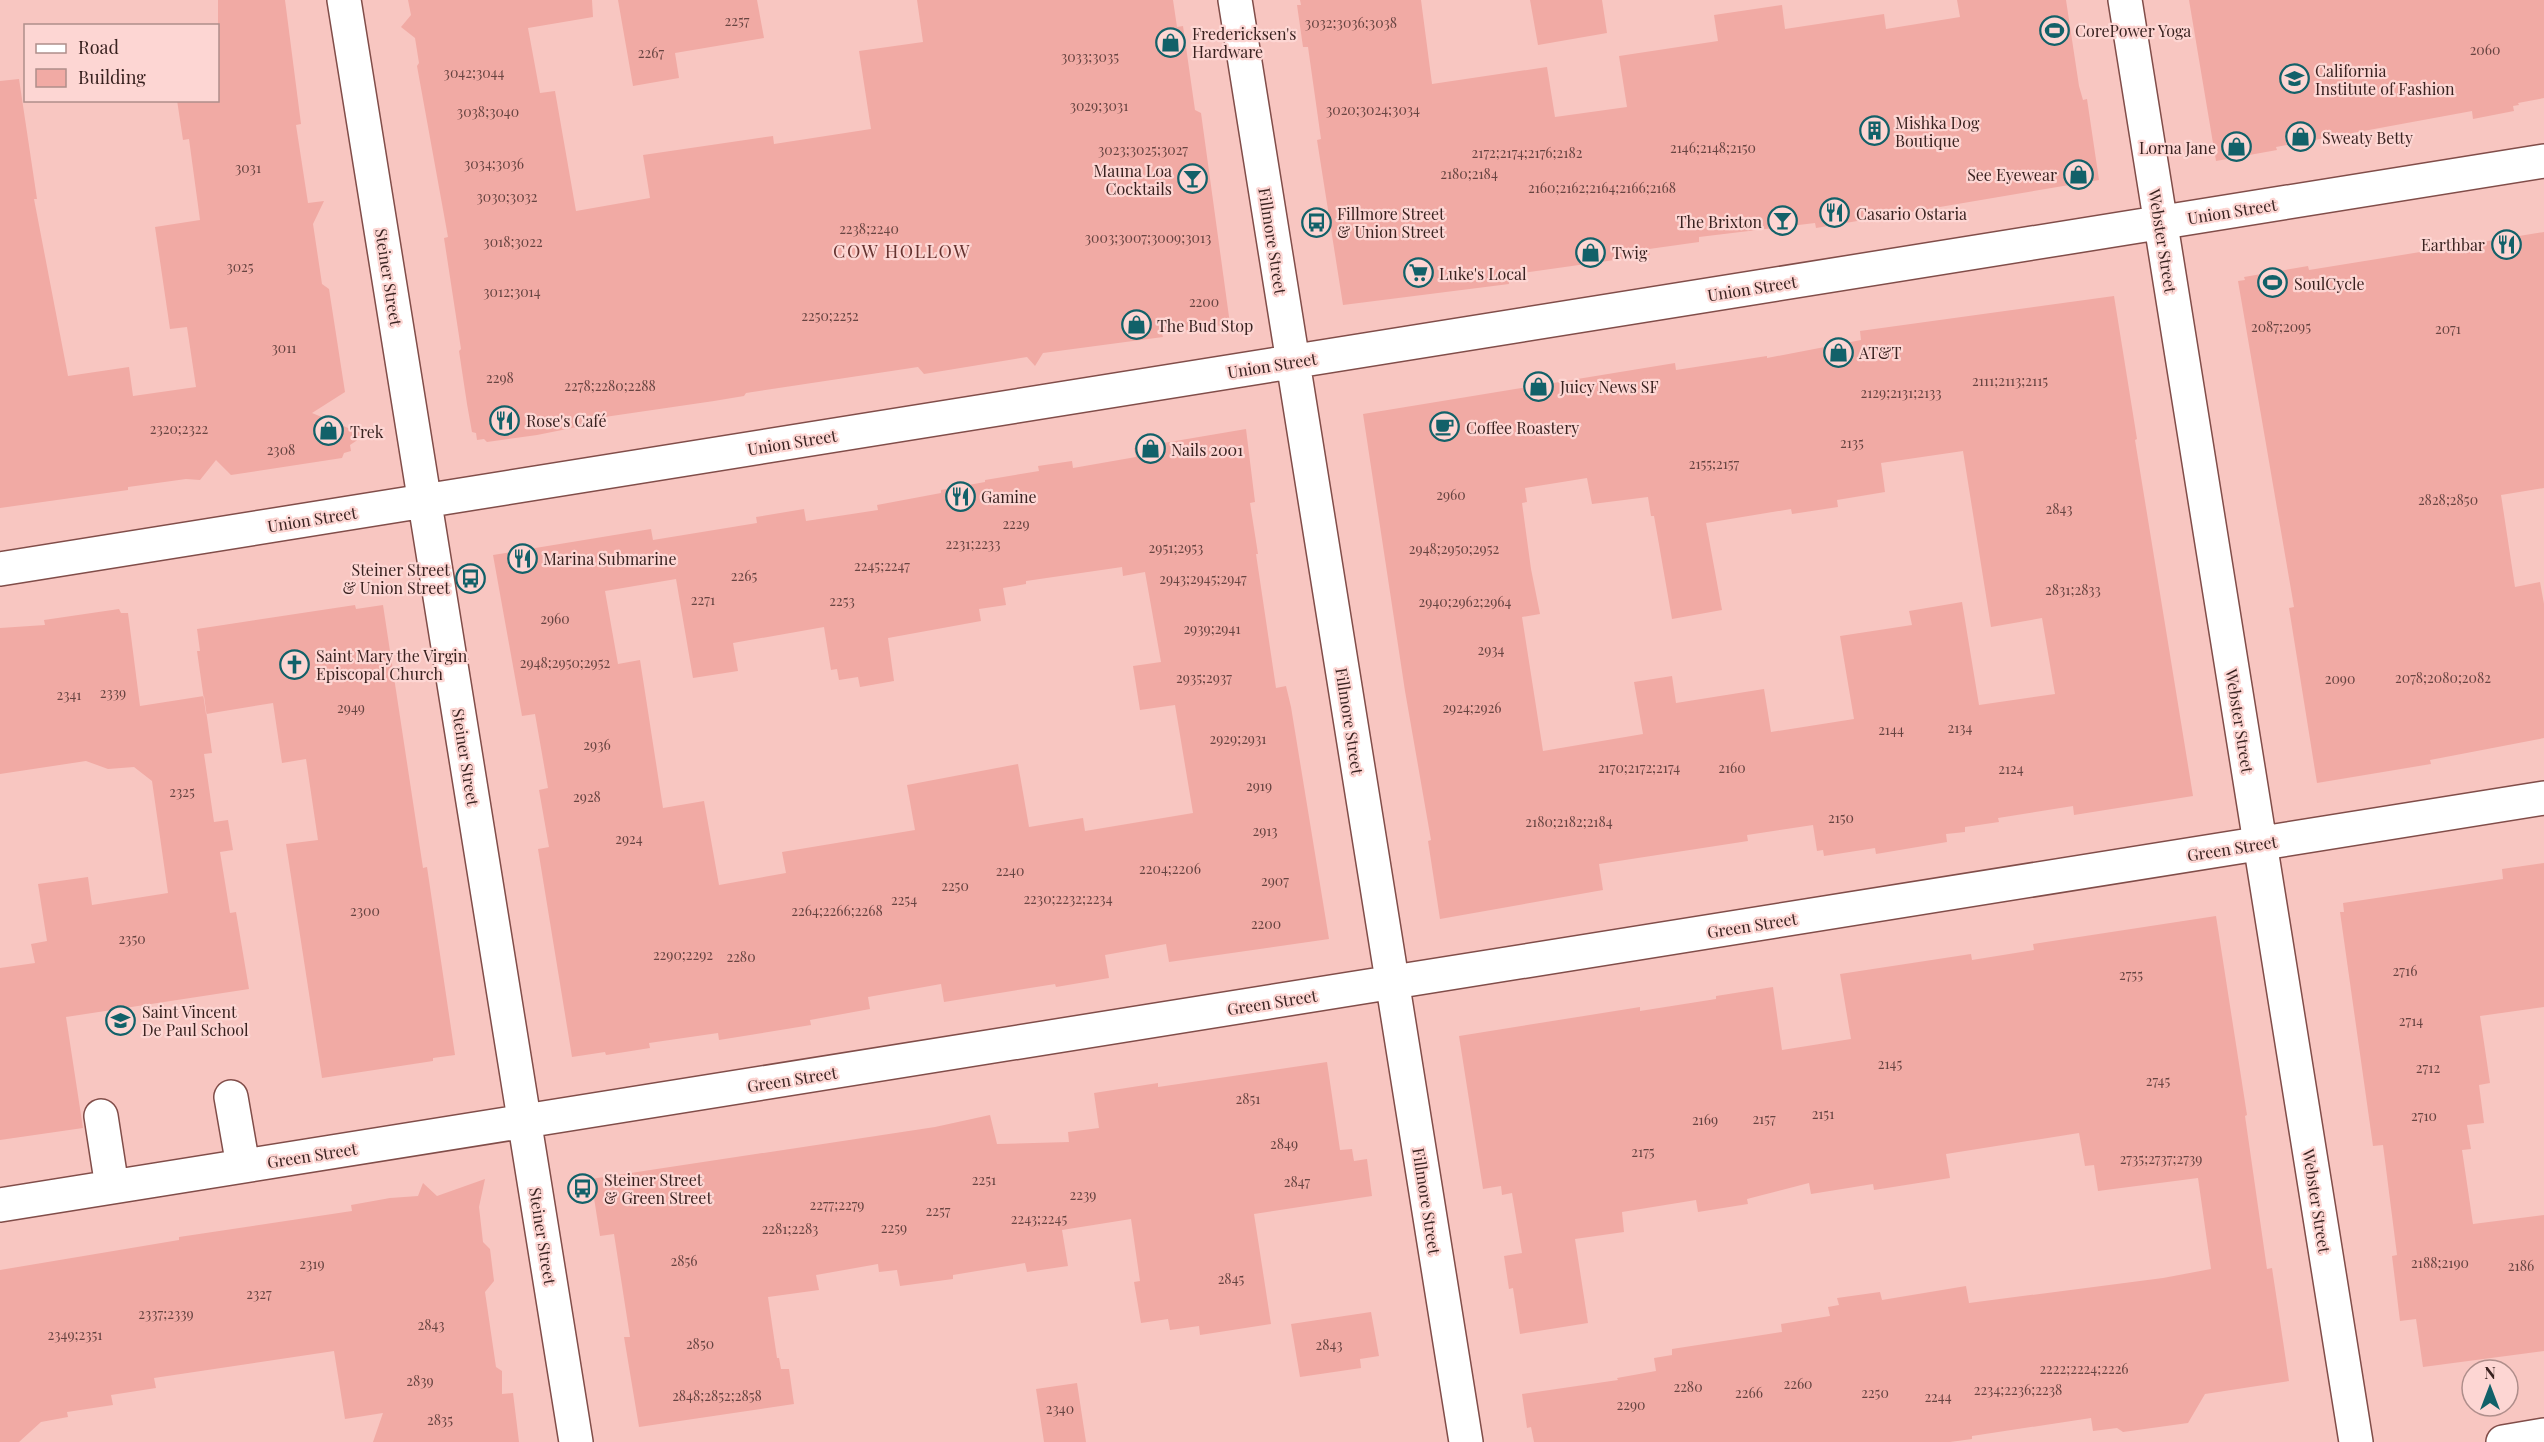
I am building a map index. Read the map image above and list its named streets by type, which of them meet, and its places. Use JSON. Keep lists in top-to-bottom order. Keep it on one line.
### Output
{"streets":{"street":["Union Street","Fillmore Street","Webster Street","Steiner Street","Green Street"]},"crossings":[["Union Street","Fillmore Street"],["Union Street","Webster Street"],["Union Street","Steiner Street"],["Fillmore Street","Green Street"],["Webster Street","Green Street"],["Steiner Street","Green Street"]],"districts":["COW HOLLOW"],"places":{"sports":["CorePower Yoga","SoulCycle"],"shop":["Fredericksen's Hardware","Sweaty Betty","Lorna Jane","See Eyewear","Twig","The Bud Stop","AT&T","Juicy News SF","Trek","Nails 2001"],"school or university":["California Institute of Fashion","Saint Vincent De Paul School"],"building":["Mishka Dog Boutique"],"bar":["Mauna Loa Cocktails","The Brixton"],"restaurant":["Casario Ostaria","Earthbar","Rose's Café","Gamine","Marina Submarine"],"bus stop":["Fillmore Street & Union Street","Steiner Street & Union Street","Steiner Street & Green Street"],"supermarket":["Luke's Local"],"cafe":["Coffee Roastery"],"church":["Saint Mary the Virgin Episcopal Church"]},"house_numbers":["2257","3032;3036;3038","2060","2267","3033;3035","3042;3044","3029;3031","3020;3024;3034","3038;3040","2146;2148;2150","3023;3025;3027","2172;2174;2176;2182","3034;3036","3031","2180;2184","2160;2162;2164;2166;2168","3030;3032","2238;2240","3003;3007;3009;3013","3018;3022","3025","3012;3014","2200","2250;2252","2087;2095","2071","3011","2298","2111;2113;2115","2278;2280;2288","2129;2131;2133","2320;2322","2135","2308","2155;2157","2960","2828;2850","2843","2229","2231;2233","2951;2953","2948;2950;2952","2245;2247","2265","2943;2945;2947","2831;2833","2271","2253","2940;2962;2964","2960","2939;2941","2934","2948;2950;2952","2935;2937","2078;2080;2082","2090","2339","2341","2949","2924;2926","2134","2144","2929;2931","2936","2170;2172;2174","2160","2124","2919","2325","2928","2150","2180;2182;2184","2913","2924","2204;2206","2240","2907","2250","2230;2232;2234","2254","2300","2264;2266;2268","2200","2350","2290;2292","2280","2716","2755","2714","2145","2712","2745","2851","2151","2710","2157","2169","2849","2175","2735;2737;2739","2251","2847","2239","2277;2279","2257","2243;2245","2259","2281;2283","2856","2188;2190","2319","2186","2845","2327","2337;2339","2843","2349;2351","2850","2843","2222;2224;2226","2839","2260","2280","2234;2236;2238","2266","2250","2848;2852;2858","2244","2290","2340","2835"],"legend":["Road","Building"],"north":"top"}
